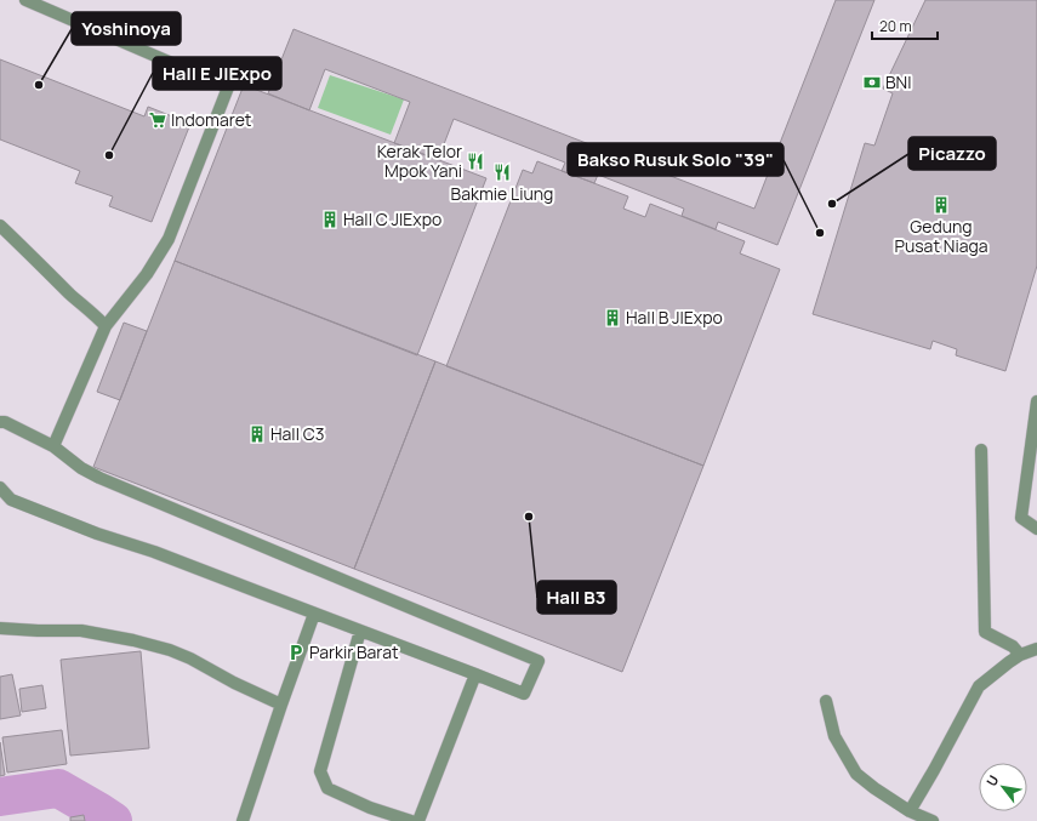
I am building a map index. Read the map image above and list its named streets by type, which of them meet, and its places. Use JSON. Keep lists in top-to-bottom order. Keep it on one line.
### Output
{"places":{"bank":["BNI"],"other":["Yoshinoya","Hall E JIExpo","Picazzo","Bakso Rusuk Solo \"39\"","Hall B3"],"supermarket":["Indomaret"],"restaurant":["Kerak Telor Mpok Yani","Bakmie Liung"],"building":["Gedung Pusat Niaga","Hall C JIExpo","Hall B JIExpo","Hall C3"],"parking":["Parkir Barat"]},"scale_bar":"20 m","north":"top left"}
